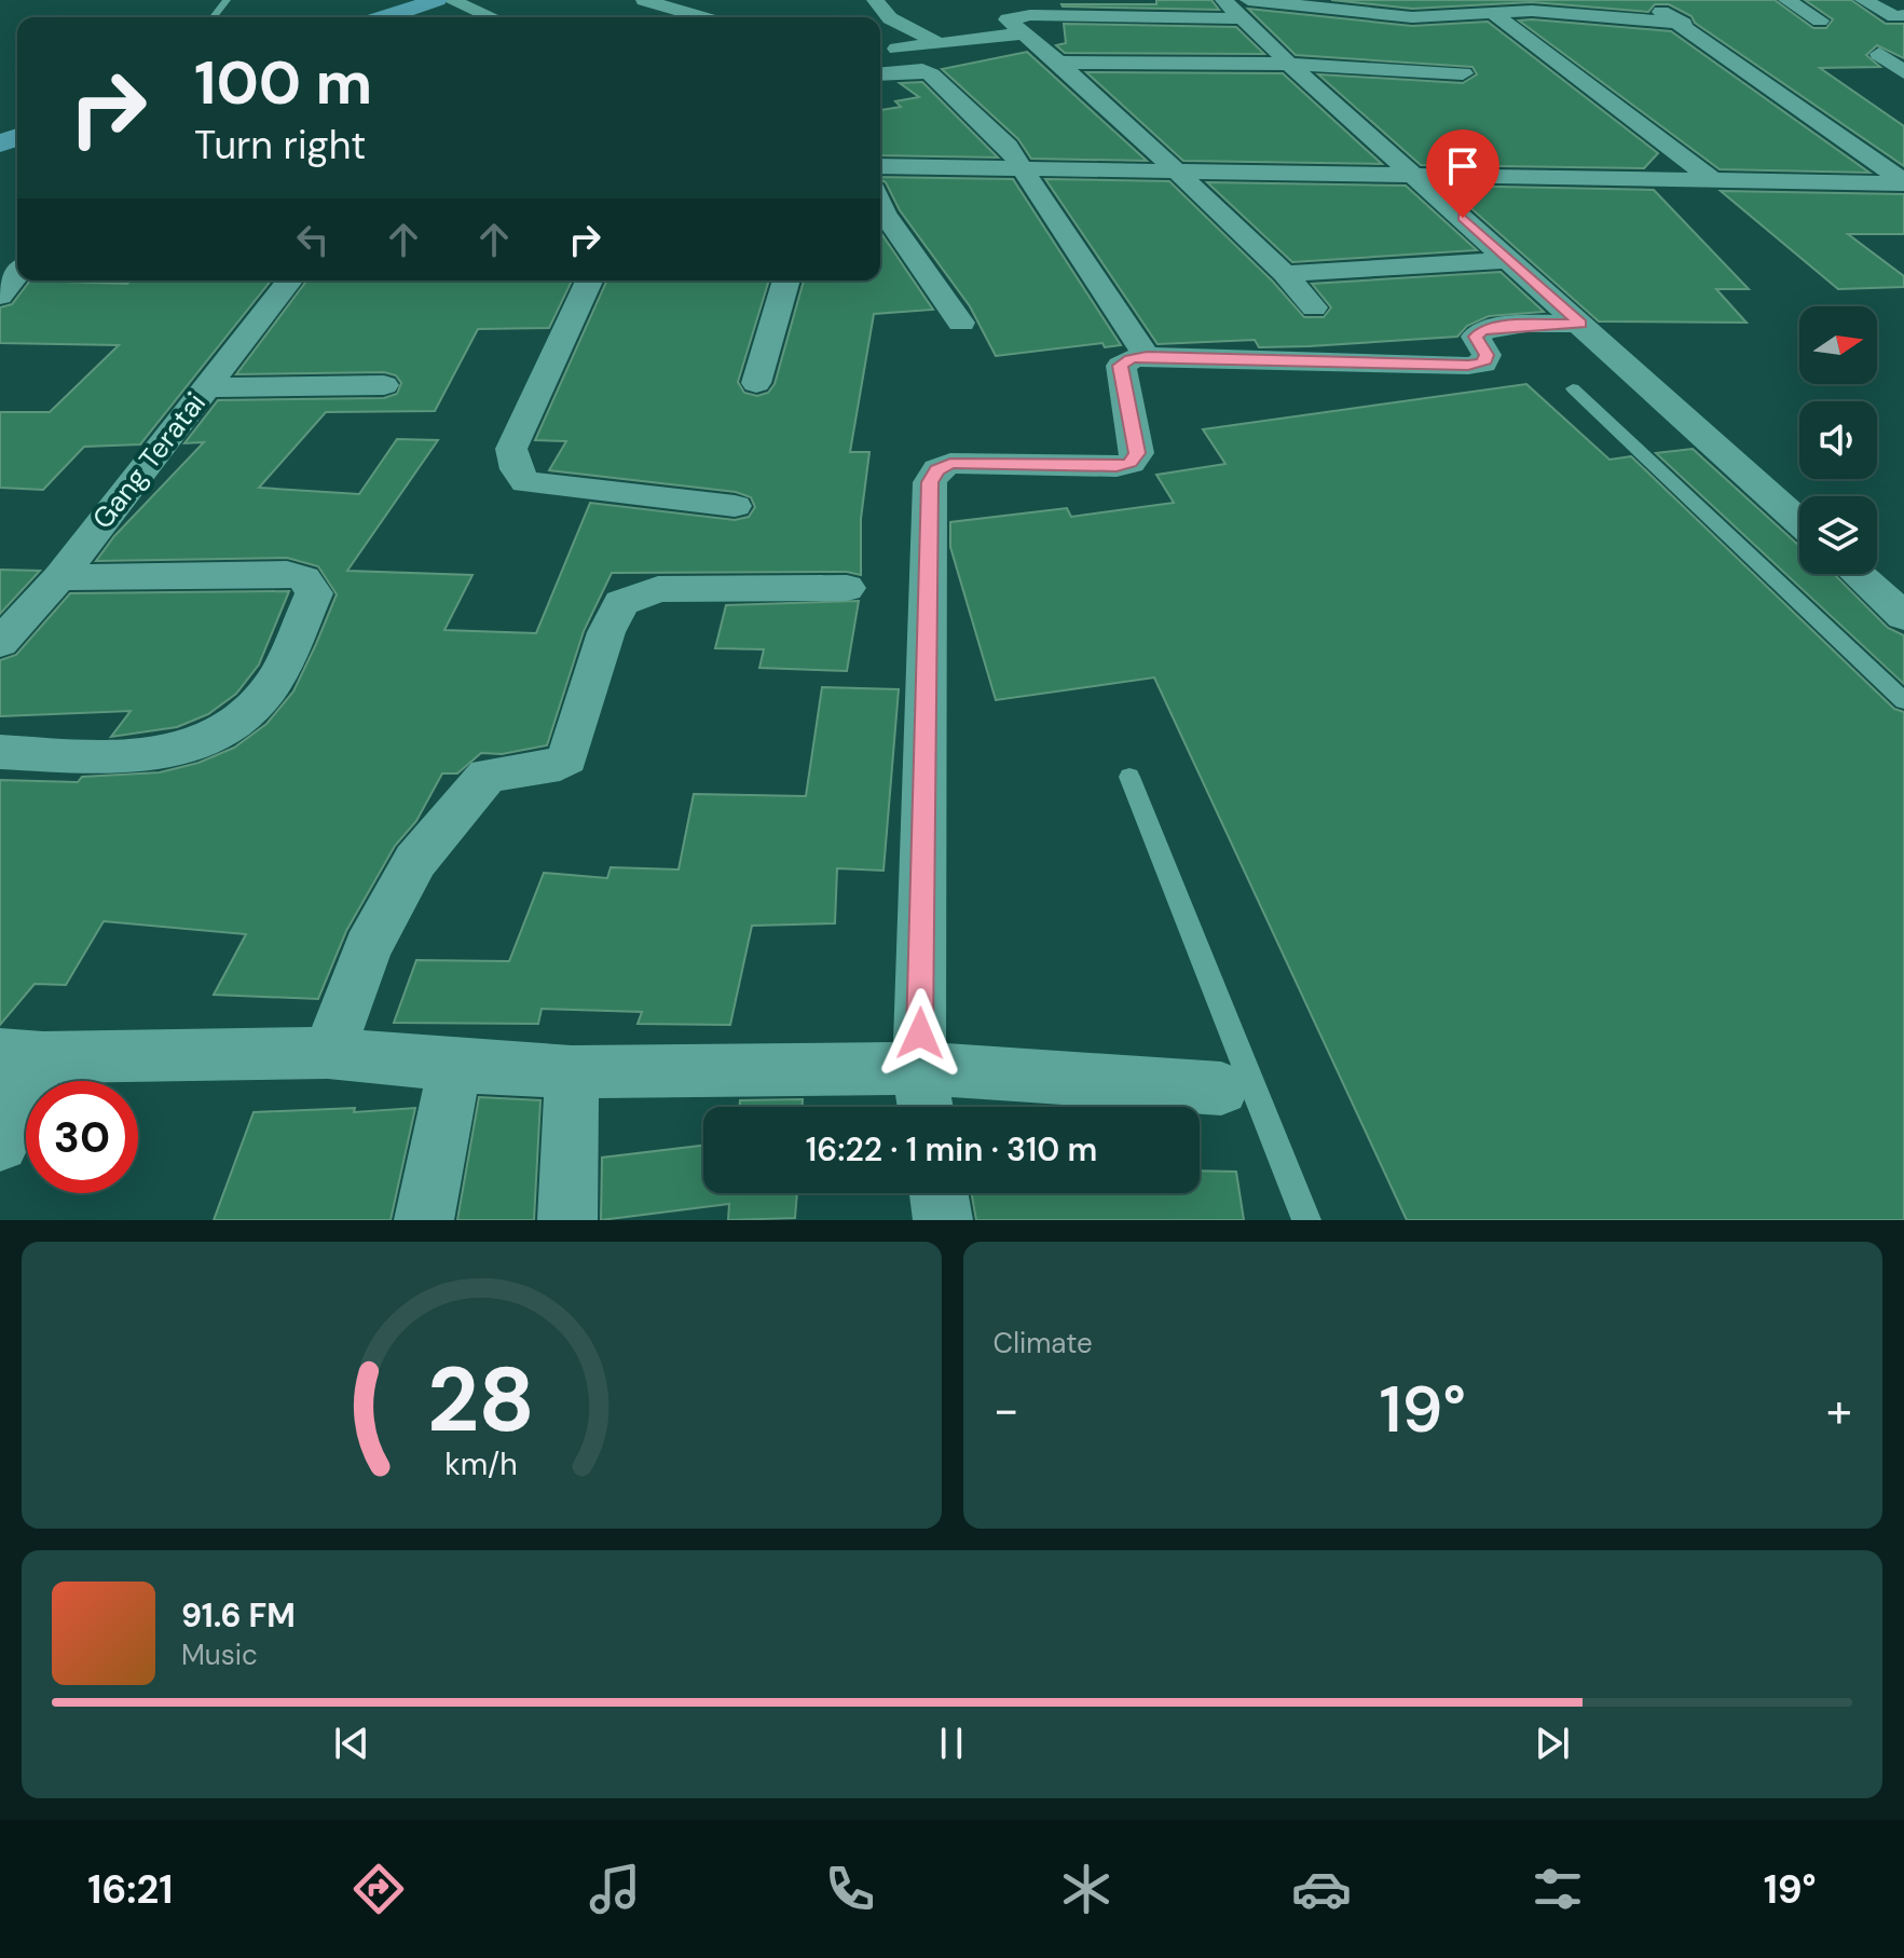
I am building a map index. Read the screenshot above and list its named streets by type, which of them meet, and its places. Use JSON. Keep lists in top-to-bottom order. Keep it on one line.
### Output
{"streets":{"street":["Gang Teratai"]},"north":"right","page":{"turn":["100 m","Turn right"],"limit":"30","trip":"16:22 · 1 min · 310 m","tile":"Climate","heat":["−","19°","+"],"song":["91.6 FM","Music"],"tabs":["16:21","19°"],"gauge":["28","km/h"]}}
